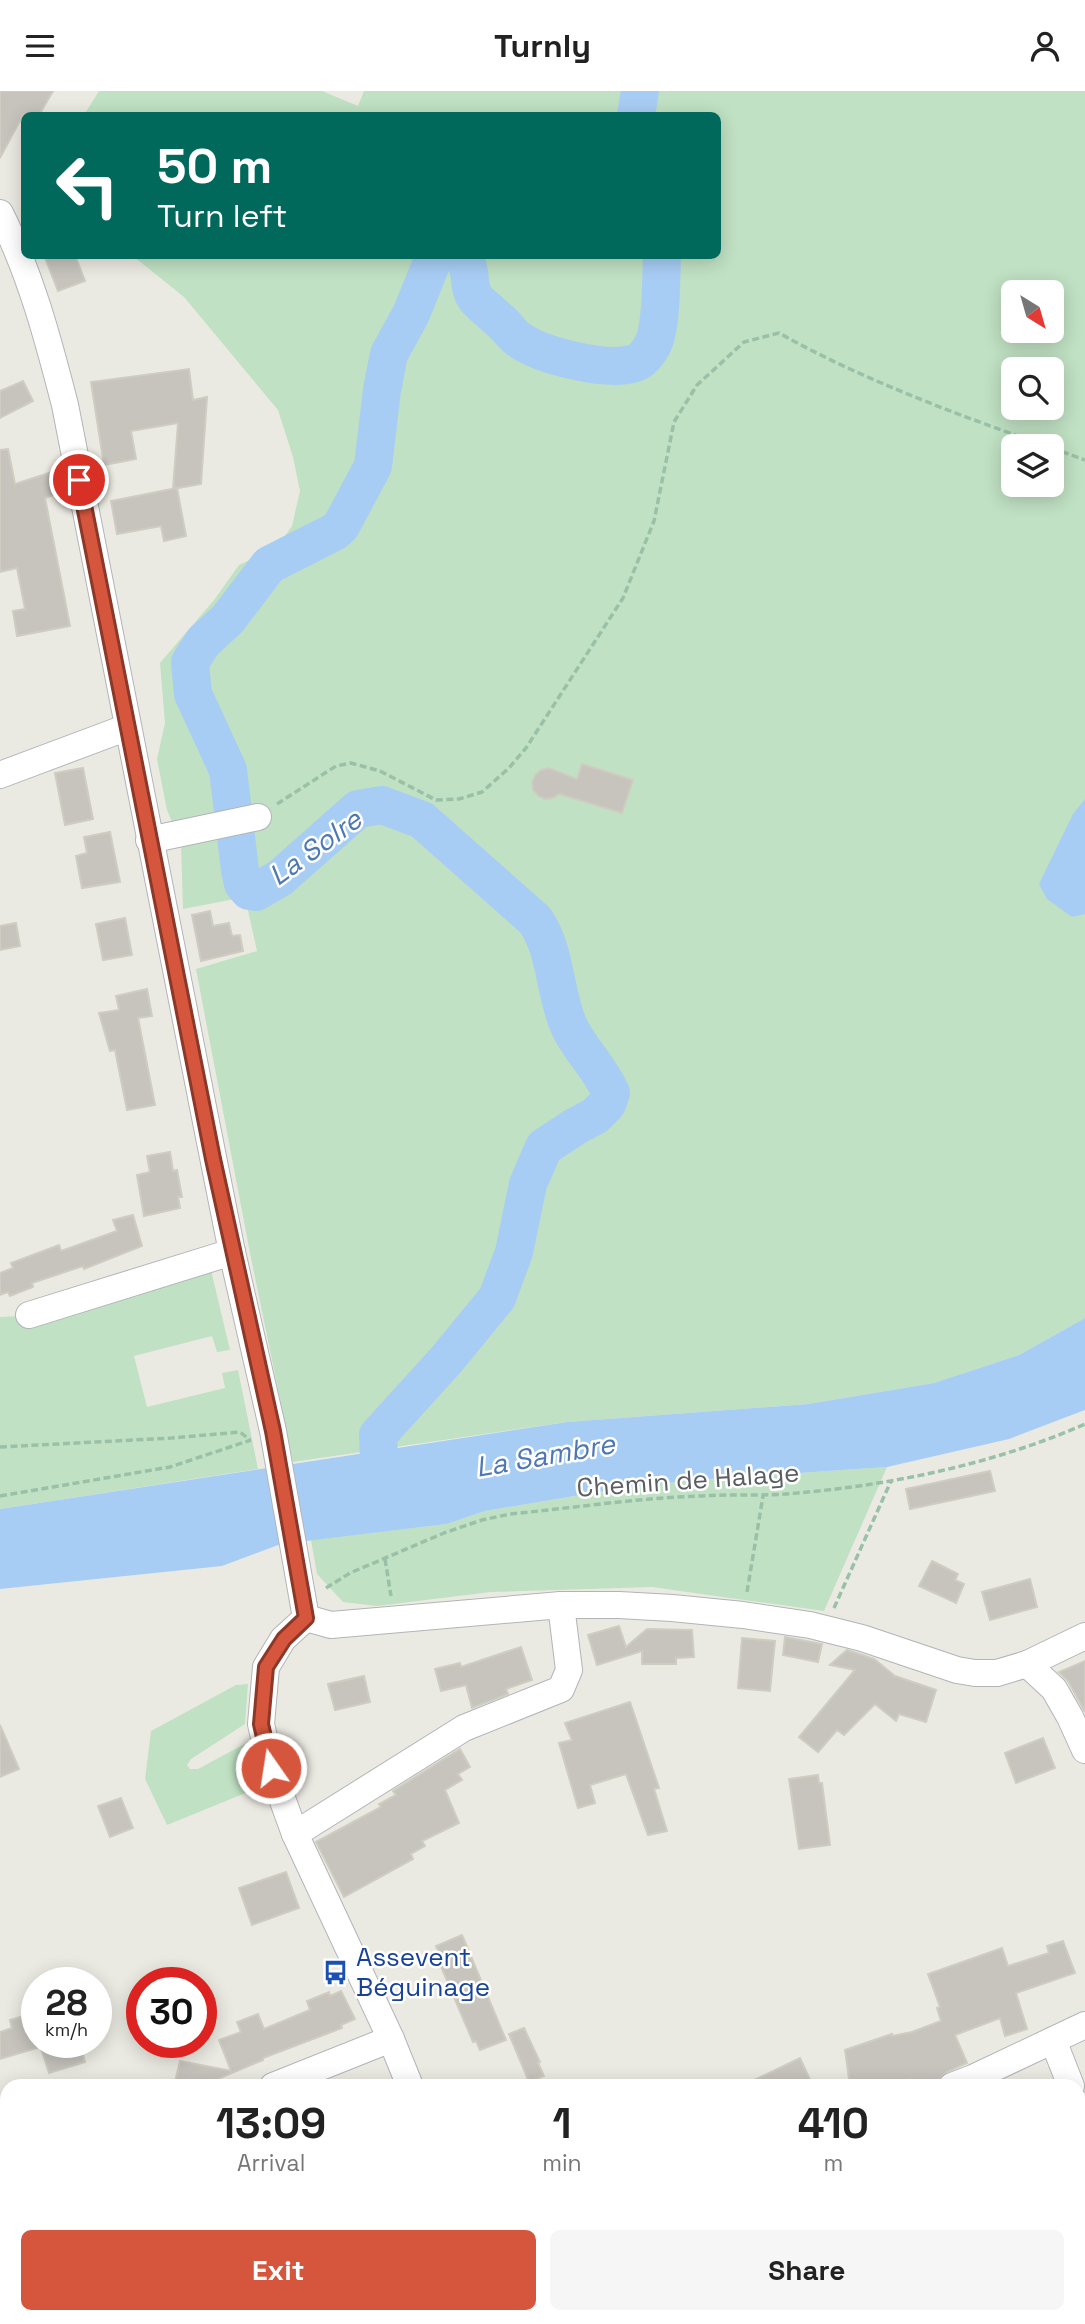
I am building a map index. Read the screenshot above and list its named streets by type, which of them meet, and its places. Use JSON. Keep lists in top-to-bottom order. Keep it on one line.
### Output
{"streets":{"path":["Chemin de Halage"]},"water":["La Solre","La Sambre"],"places":{"bus stop":["Assevent Béguinage"]},"north":"bottom right","page":{"header":"Turnly","turn":["50 m","Turn left"],"speed":"28 km/h","limit":"30","eta":["13:09","Arrival","1","min","410","m"],"buttons":["Exit","Share"]}}
